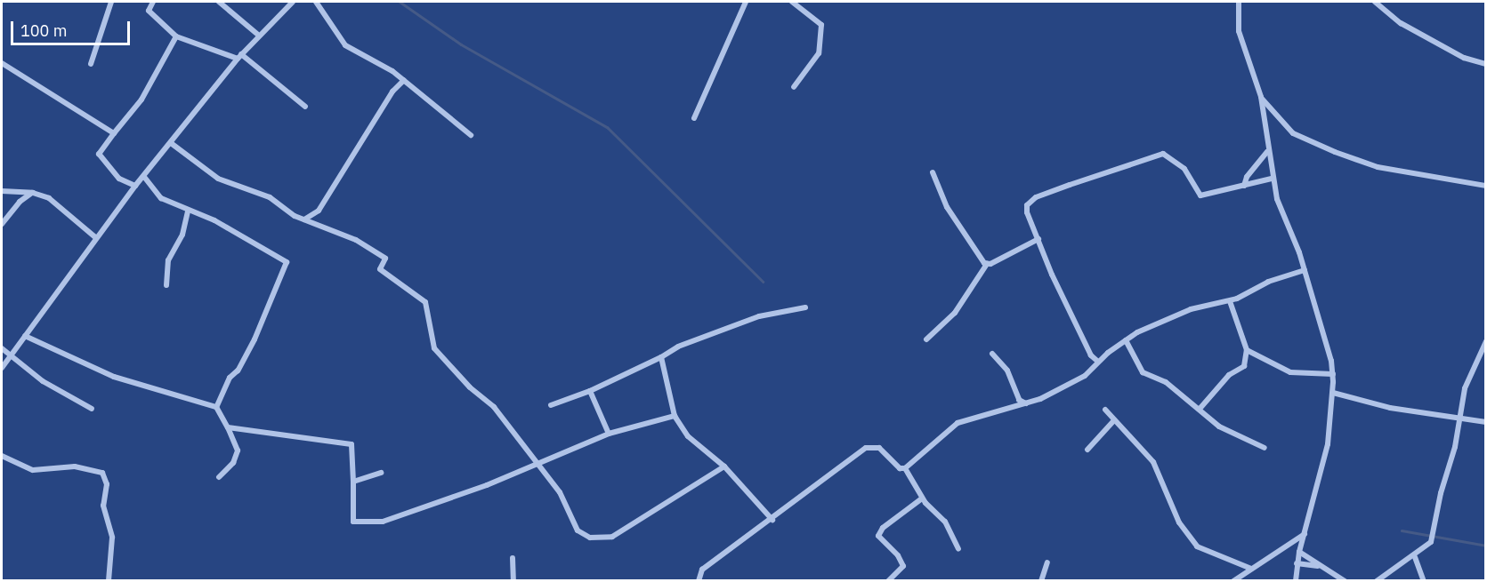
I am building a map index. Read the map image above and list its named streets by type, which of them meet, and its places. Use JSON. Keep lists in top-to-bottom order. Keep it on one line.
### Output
{"scale_bar":"100 m"}
